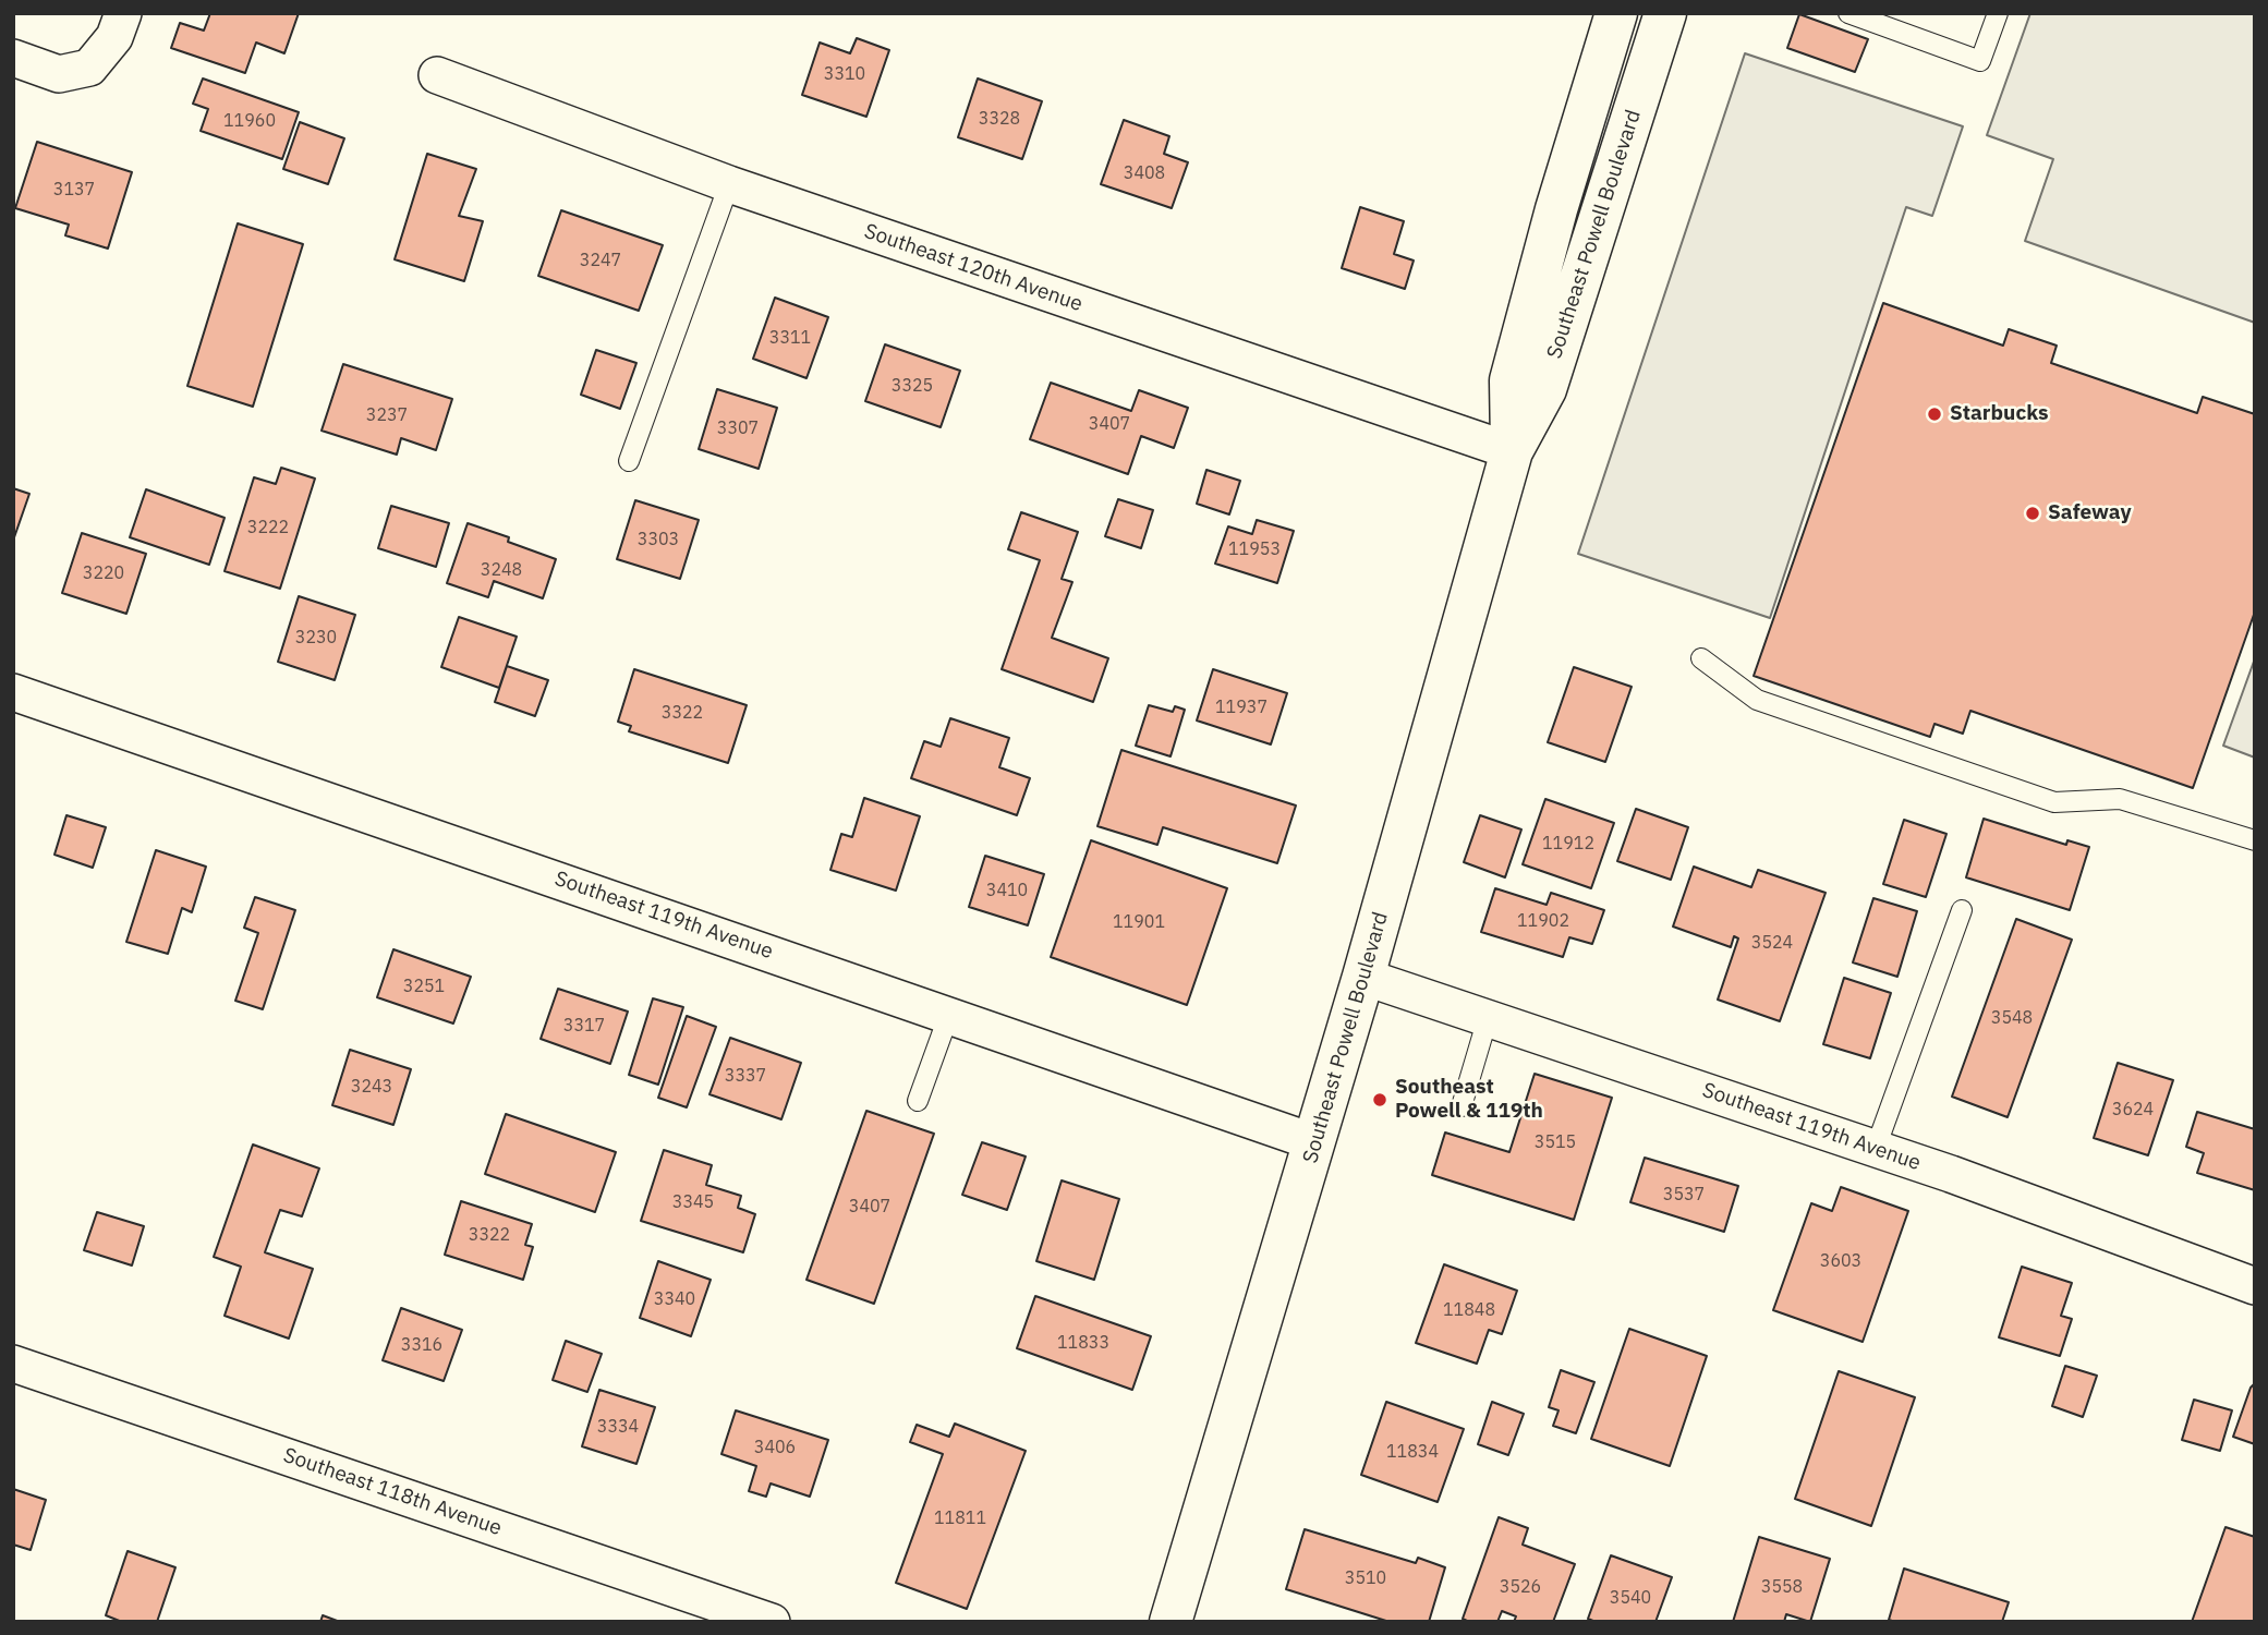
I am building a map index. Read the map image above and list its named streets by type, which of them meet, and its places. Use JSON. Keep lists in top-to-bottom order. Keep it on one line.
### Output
{"streets":{"main road":["Southeast Powell Boulevard"],"street":["Southeast 120th Avenue","Southeast 119th Avenue","Southeast 118th Avenue"]},"crossings":[["Southeast Powell Boulevard","Southeast 120th Avenue"],["Southeast Powell Boulevard","Southeast 119th Avenue"]],"places":["Starbucks","Safeway","Southeast Powell & 119th"],"house_numbers":["3310","3328","11960","3408","3137","3247","3311","3325","3237","3407","3307","3222","3303","11953","3248","3220","3230","11937","3322","11912","3410","11902","11901","3524","3251","3548","3317","3337","3243","3624","3515","3537","3345","3407","3322","3603","3340","11848","11833","3316","3334","3406","11834","11811","3510","3526","3558","3540"]}
